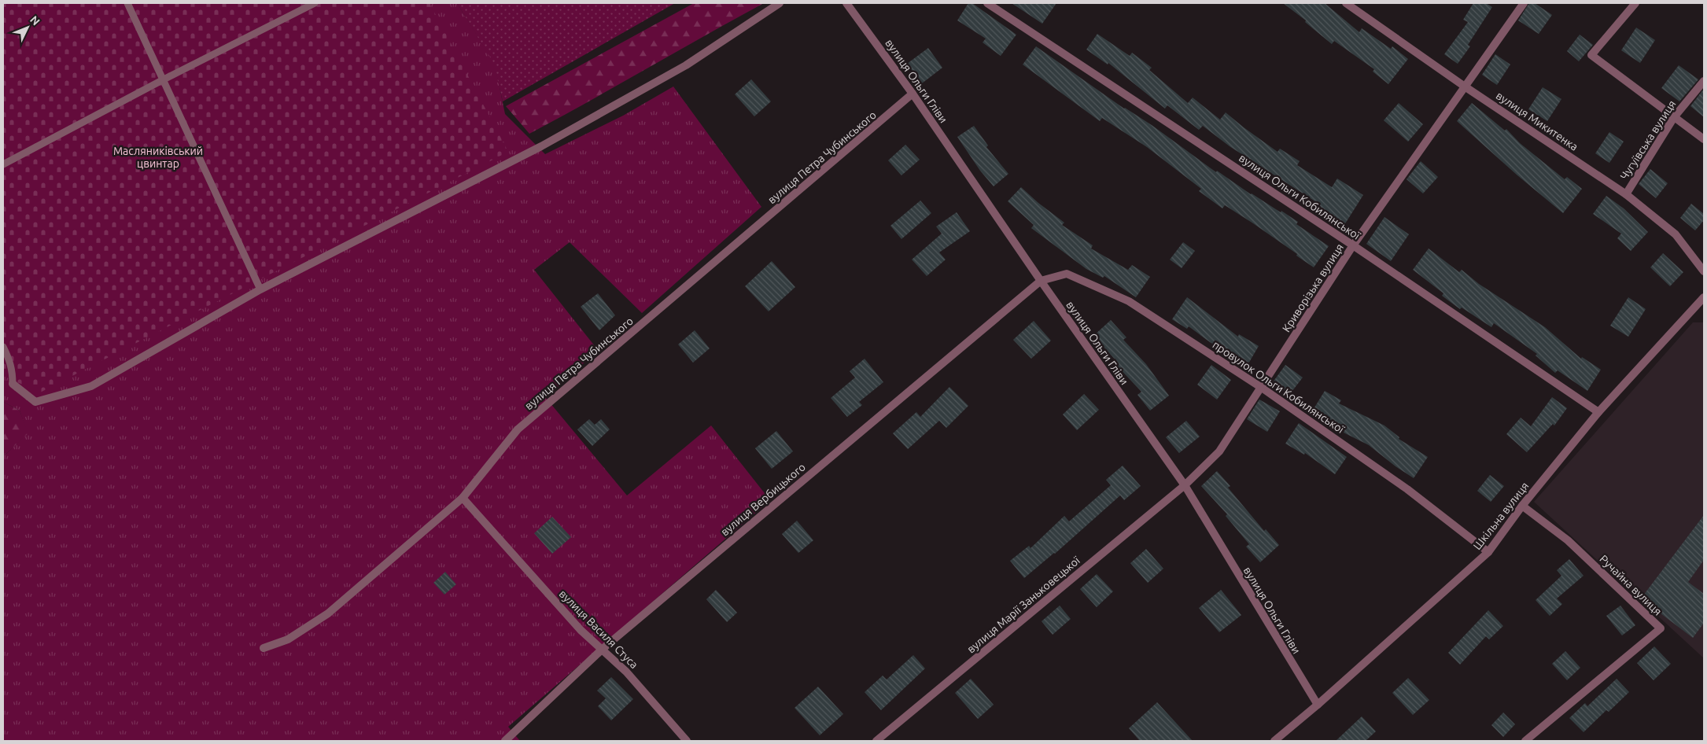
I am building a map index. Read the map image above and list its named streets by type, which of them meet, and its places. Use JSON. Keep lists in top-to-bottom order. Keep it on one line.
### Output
{"streets":{"street":["вулиця Ольги Гліви","вулиця Микитенка","Чугуївська вулиця","вулиця Петра Чубинського","вулиця Ольги Кобилянської","Криворізька вулиця","провулок Ольги Кобилянської","вулиця Вербицького","Шкільна вулиця","Ручайна вулиця","вулиця Марії Заньковецької","вулиця Василя Стуса"]},"crossings":[["вулиця Ольги Гліви","вулиця Петра Чубинського"],["вулиця Ольги Гліви","Криворізька вулиця"],["вулиця Ольги Гліви","провулок Ольги Кобилянської"],["вулиця Ольги Гліви","вулиця Вербицького"],["вулиця Ольги Гліви","Шкільна вулиця"],["вулиця Ольги Гліви","вулиця Марії Заньковецької"],["вулиця Микитенка","Чугуївська вулиця"],["вулиця Микитенка","Криворізька вулиця"],["вулиця Петра Чубинського","вулиця Василя Стуса"],["вулиця Ольги Кобилянської","Криворізька вулиця"],["вулиця Ольги Кобилянської","Шкільна вулиця"],["Криворізька вулиця","провулок Ольги Кобилянської"],["Криворізька вулиця","вулиця Марії Заньковецької"],["провулок Ольги Кобилянської","вулиця Вербицького"],["провулок Ольги Кобилянської","Шкільна вулиця"],["вулиця Вербицького","вулиця Василя Стуса"],["Шкільна вулиця","Ручайна вулиця"]],"parks":["Масляниківський цвинтар"],"north":"top right"}
